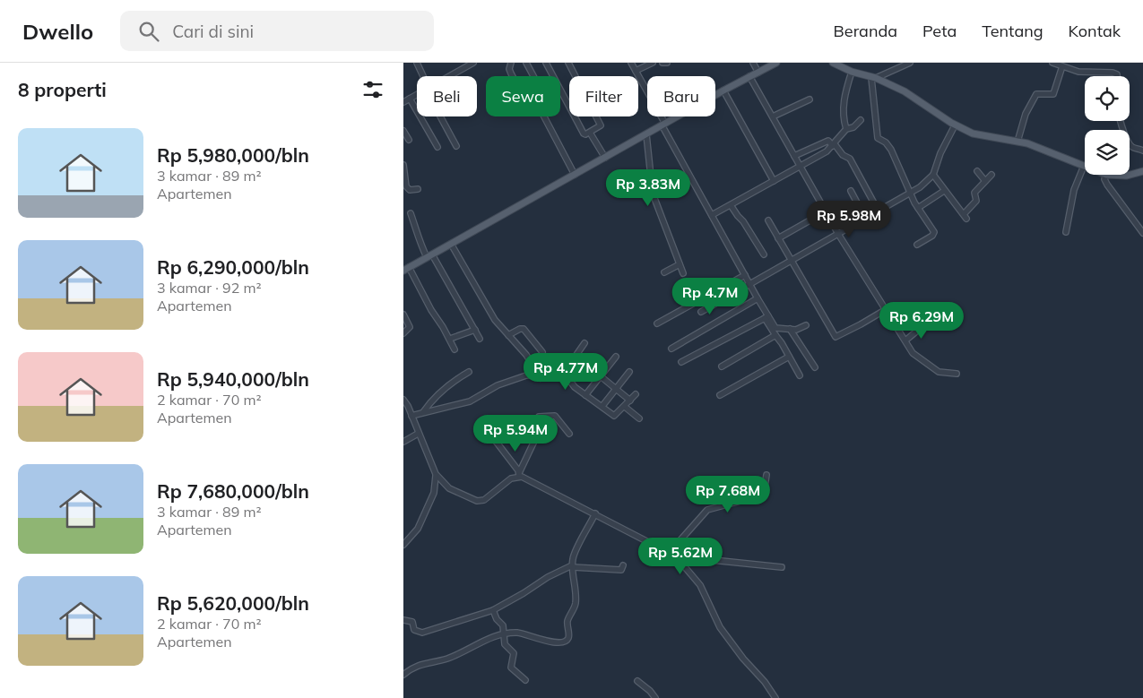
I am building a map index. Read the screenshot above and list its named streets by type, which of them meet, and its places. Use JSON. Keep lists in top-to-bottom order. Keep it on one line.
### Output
{"page":{"header":"Dwello","search":"Cari di sini","nav":["Beranda","Peta","Tentang","Kontak"],"heading":"8 properti","chip":["Beli","Sewa","Filter","Baru"],"list":[{"name":"Rp 5,980,000/bln","note":"3 kamar · 89 m² · Apartemen"},{"name":"Rp 6,290,000/bln","note":"3 kamar · 92 m² · Apartemen"},{"name":"Rp 5,940,000/bln","note":"2 kamar · 70 m² · Apartemen"},{"name":"Rp 7,680,000/bln","note":"3 kamar · 89 m² · Apartemen"},{"name":"Rp 5,620,000/bln","note":"2 kamar · 70 m² · Apartemen"}],"price":["Rp 3.83M","Rp 5.98M","Rp 4.7M","Rp 6.29M","Rp 4.77M","Rp 5.94M","Rp 7.68M","Rp 5.62M"]}}
